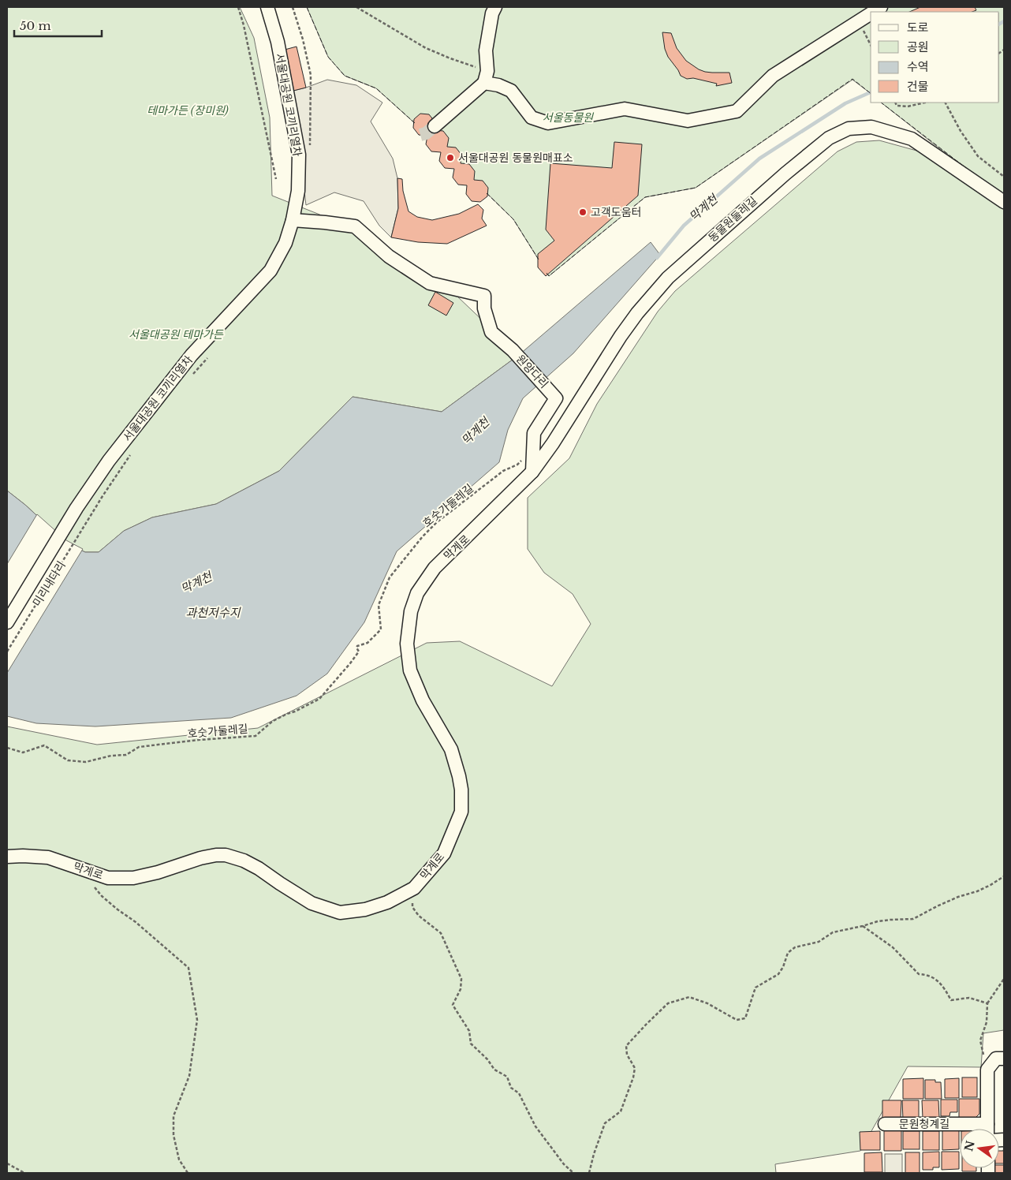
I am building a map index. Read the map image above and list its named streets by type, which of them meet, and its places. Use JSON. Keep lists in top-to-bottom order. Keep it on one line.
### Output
{"streets":{"street":["서울대공원 코끼리열차","동물원둘레길","원앙다리","막계로","미리내다리","문원청계길"],"path":["호숫가둘레길"]},"crossings":[["서울대공원 코끼리열차","원앙다리"],["서울대공원 코끼리열차","미리내다리"],["동물원둘레길","원앙다리"],["동물원둘레길","막계로"]],"water":["막계천","과천저수지"],"parks":["테마가든 (장미원)","서울동물원","서울대공원 테마가든"],"places":["서울대공원 동물원매표소","고객도움터"],"legend":["도로","공원","수역","건물"],"scale_bar":"50 m","north":"left"}
